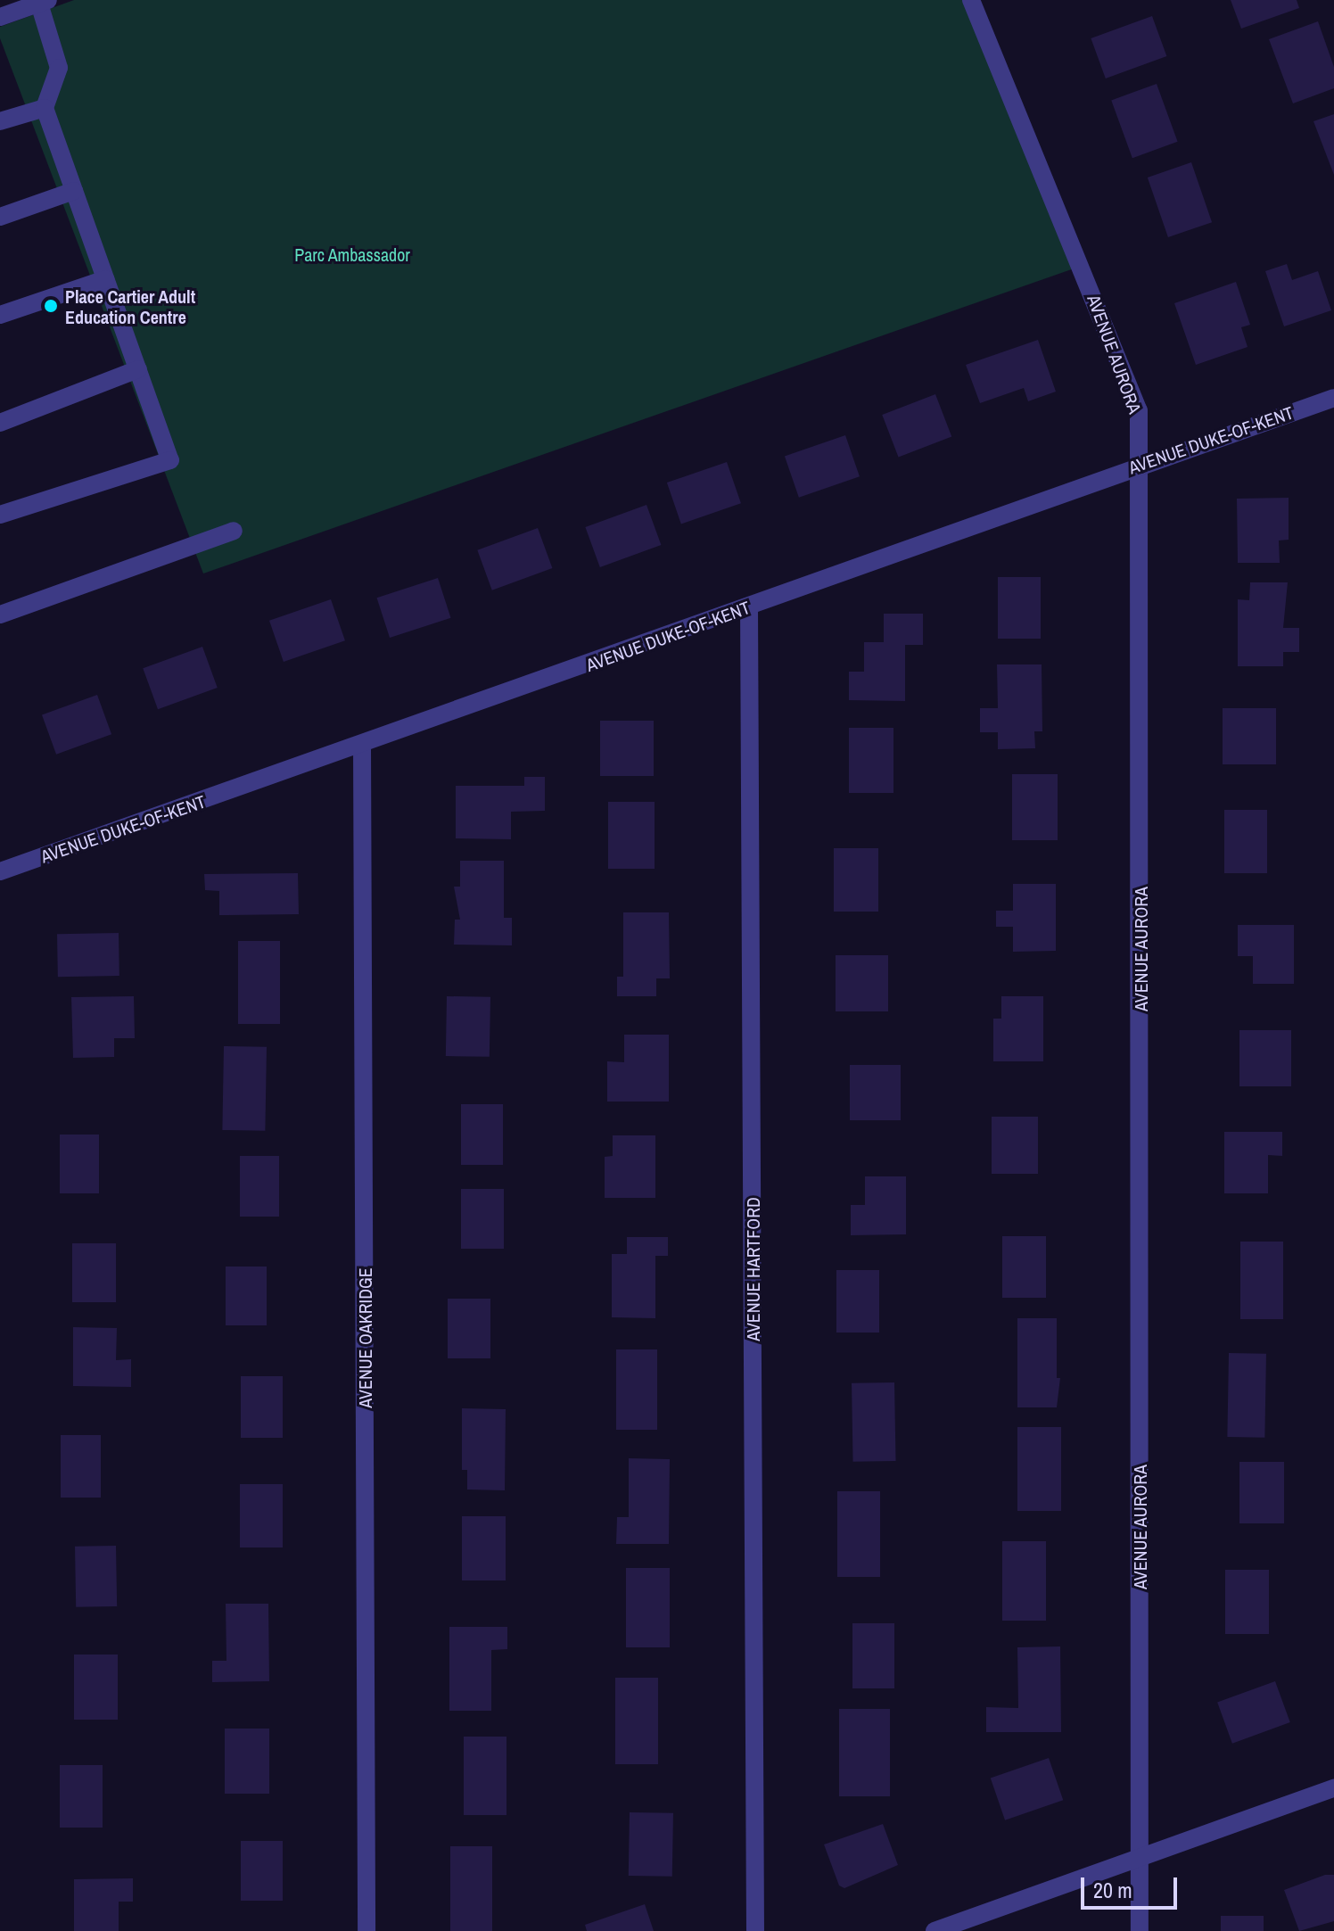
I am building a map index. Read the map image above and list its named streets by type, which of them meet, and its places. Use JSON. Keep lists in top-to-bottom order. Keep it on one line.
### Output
{"streets":{"street":["AVENUE AURORA","AVENUE DUKE-OF-KENT","AVENUE HARTFORD","AVENUE OAKRIDGE"]},"crossings":[["AVENUE AURORA","AVENUE DUKE-OF-KENT"],["AVENUE DUKE-OF-KENT","AVENUE HARTFORD"],["AVENUE DUKE-OF-KENT","AVENUE OAKRIDGE"]],"parks":["Parc Ambassador"],"places":["Place Cartier Adult Education Centre"],"scale_bar":"20 m"}
